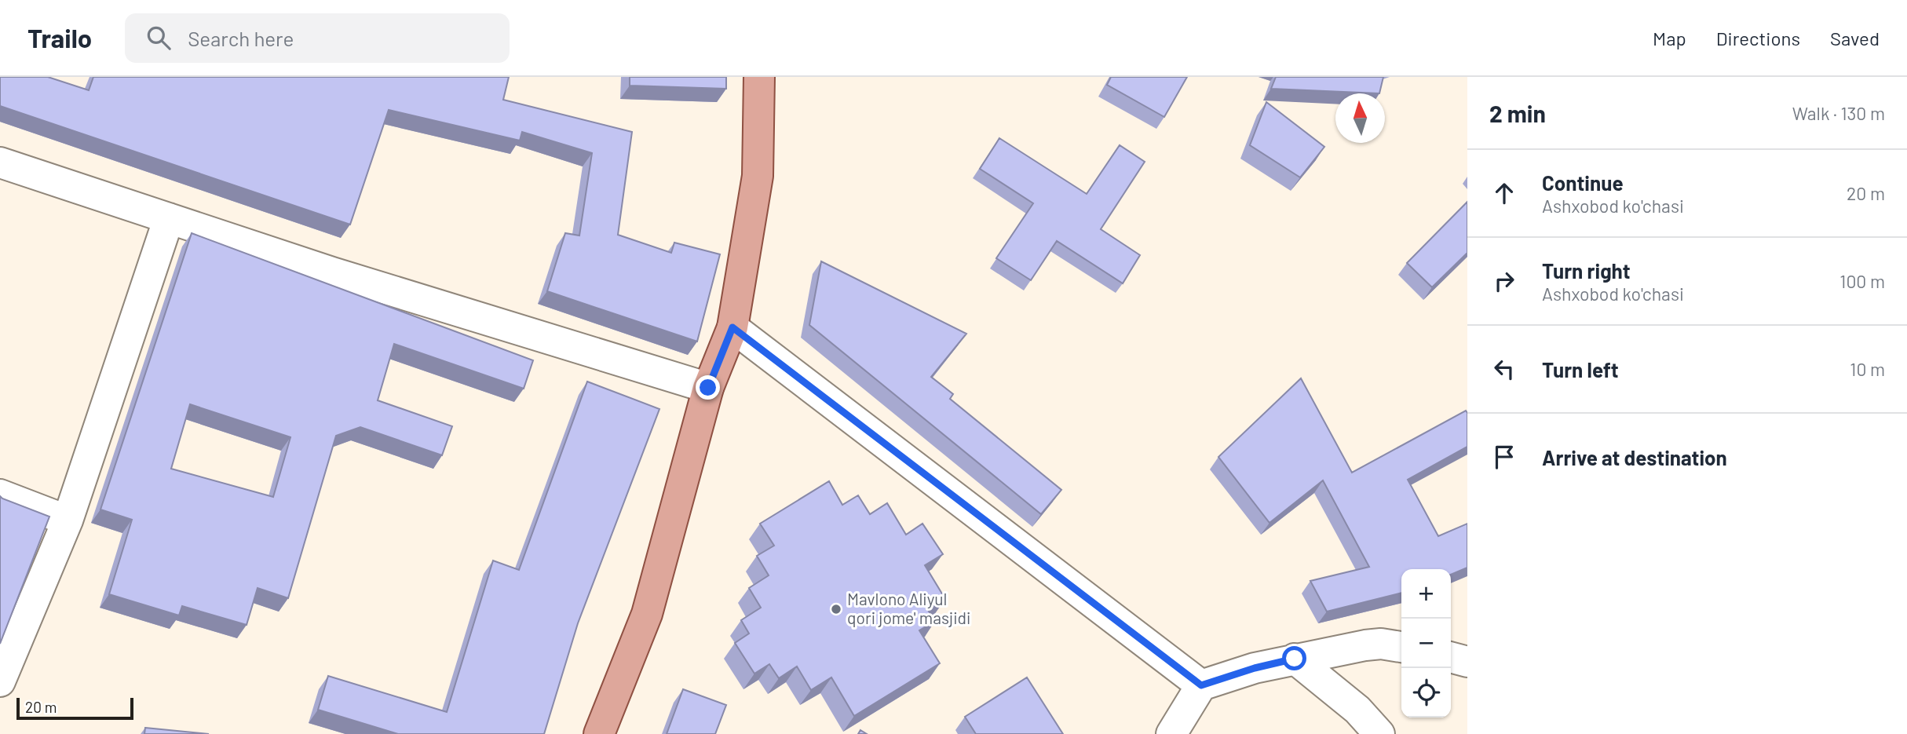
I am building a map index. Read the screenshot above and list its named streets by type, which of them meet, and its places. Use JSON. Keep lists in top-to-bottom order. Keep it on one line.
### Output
{"places":["Mavlono Aliyul qori jome' masjidi"],"scale_bar":"20 m","north":"top","page":{"header":"Trailo","search":"Search here","nav":["Map","Directions","Saved"],"heading":["2 min","Walk · 130 m"],"list":[["Continue","Ashxobod ko'chasi","20 m"],["Turn right","Ashxobod ko'chasi","100 m"],["Turn left","10 m"],"Arrive at destination"],"map_buttons":["+","−"],"scale":"20 m"}}
